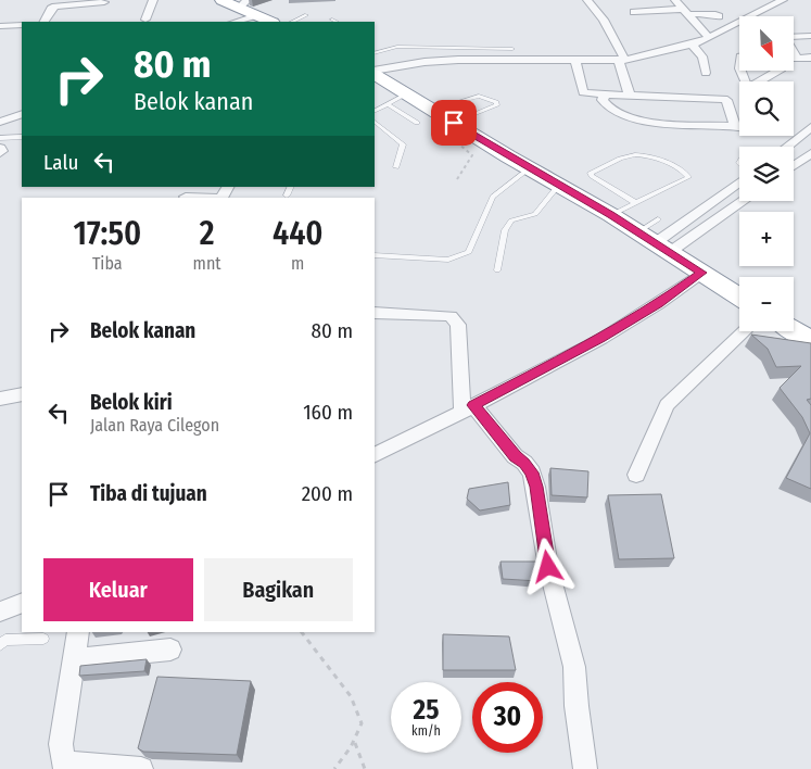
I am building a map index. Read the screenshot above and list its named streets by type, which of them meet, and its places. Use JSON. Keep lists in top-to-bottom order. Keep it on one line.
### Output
{"north":"bottom right","page":{"map_buttons":["+","−"],"turn":["80 m","Belok kanan"],"then":"Lalu","eta":["17:50","Tiba","2","mnt","440","m"],"list":[{"name":"Belok kanan","value":"80 m"},{"name":"Belok kiri","note":"Jalan Raya Cilegon","value":"160 m"},{"name":"Tiba di tujuan","value":"200 m"}],"buttons":["Keluar","Bagikan"],"speed":"25 km/h","limit":"30"}}
